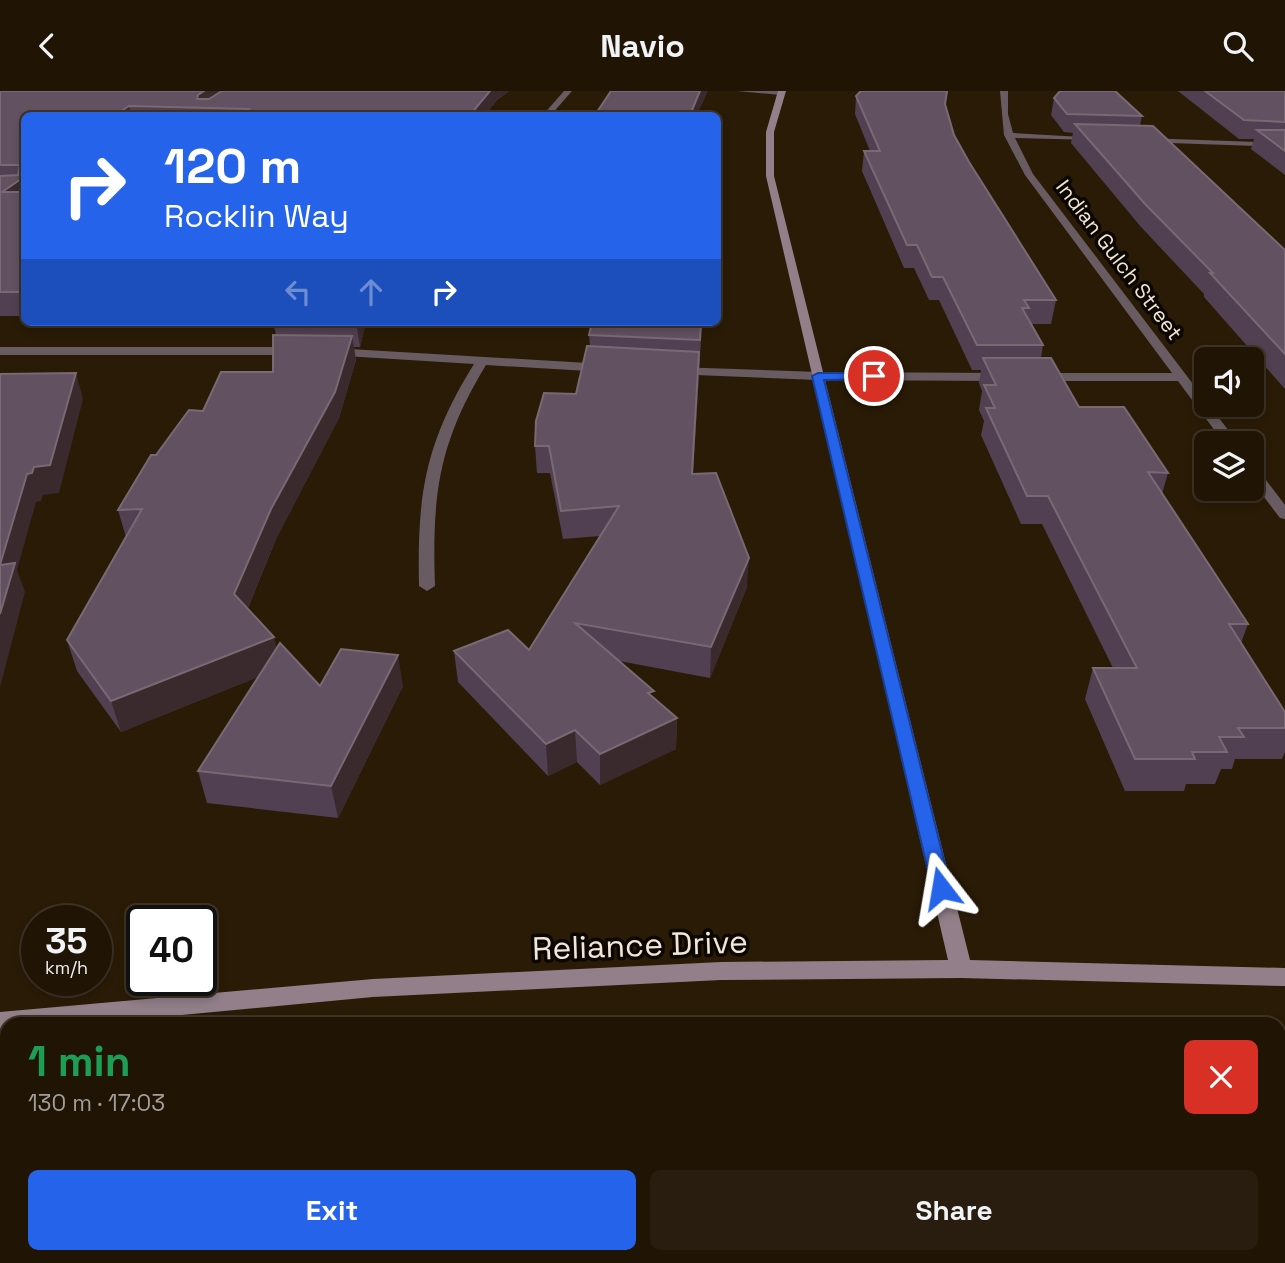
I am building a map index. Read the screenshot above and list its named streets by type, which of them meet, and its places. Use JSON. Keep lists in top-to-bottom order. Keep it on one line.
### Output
{"streets":{"street":["Indian Gulch Street","Reliance Drive"]},"page":{"header":"Navio","turn":["120 m","Rocklin Way"],"speed":"35 km/h","limit":"40","heading":["1 min","130 m · 17:03"],"buttons":["Exit","Share"]}}
